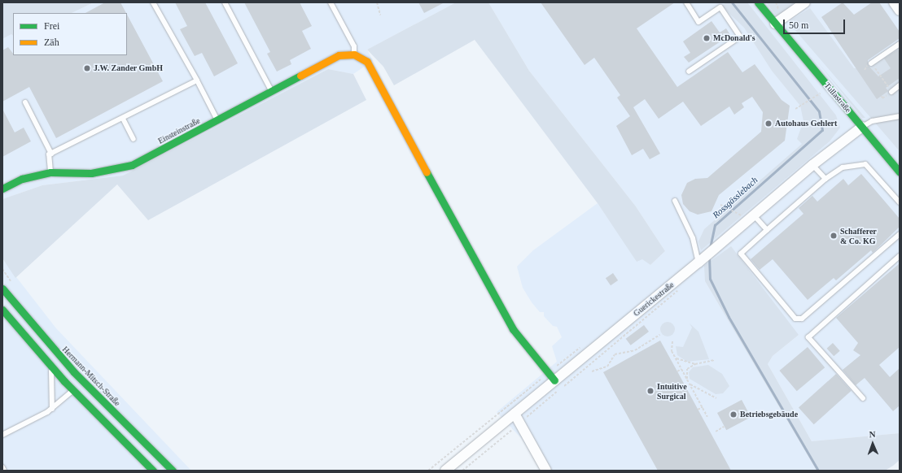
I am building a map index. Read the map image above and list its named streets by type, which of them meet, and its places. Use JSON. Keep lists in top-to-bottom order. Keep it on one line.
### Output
{"streets":{"street":["Tullastraße","Einsteinstraße","Guerickestraße","Hermann-Mitsch-Straße"]},"crossings":[["Tullastraße","Guerickestraße"]],"water":["Rossgässlebach"],"places":["McDonald's","J.W. Zander GmbH","Autohaus Gehlert","Schafferer & Co. KG","Intuitive Surgical","Betriebsgebäude"],"legend":["Frei","Zäh"],"scale_bar":"50 m","north":"top"}
